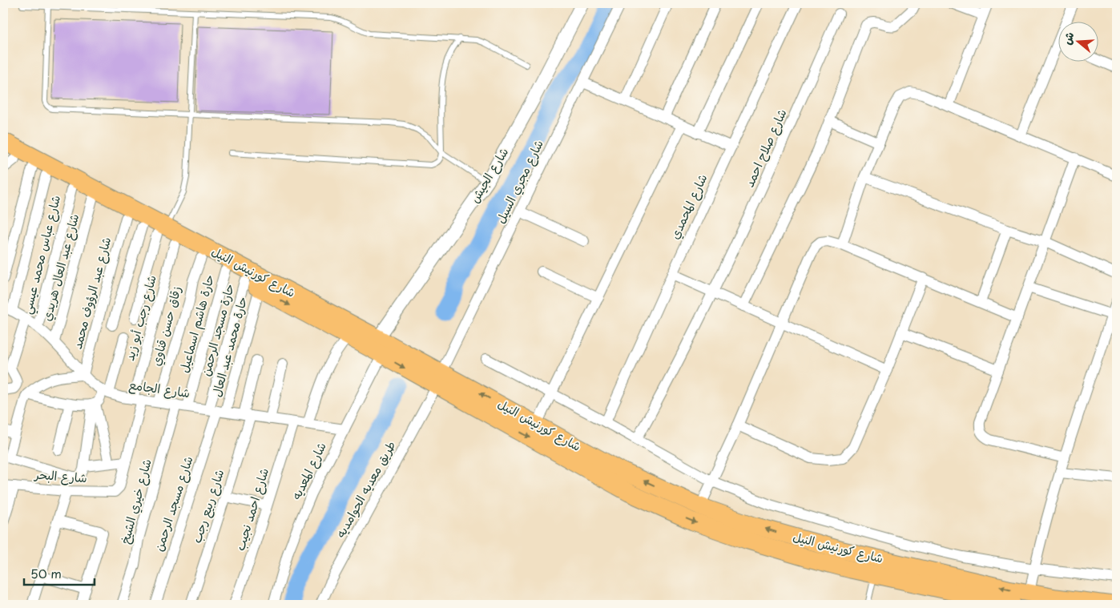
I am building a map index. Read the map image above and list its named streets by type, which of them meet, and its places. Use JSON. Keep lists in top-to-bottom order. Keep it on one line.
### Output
{"streets":{"highway":["شارع كورنيش النيل"],"street":["شارع صلاح احمد","شارع الجيش","شارع مجري السيل","شارع المحمدي","شارع عباس محمد عيسي","شارع عبد العال هريدي","شارع عبد الرؤوف محمد","شارع رجب أبو زيد","حارة هاشم اسماعيل","زقاق حسن قناوي","حارة مسجد الرحمن","حارة محمد عبد العال","شارع الجامع","شارع المعديه","شارع البحر","طريق معديه الحوامديه","شارع خيري الشيخ","شارع مسجد الرحمن","شارع ربيع رجب","شارع احمد نجيب"]},"crossings":[["شارع الجيش","شارع كورنيش النيل"],["شارع مجري السيل","شارع كورنيش النيل"],["شارع مجري السيل","طريق معديه الحوامديه"],["شارع عباس محمد عيسي","شارع كورنيش النيل"],["شارع عباس محمد عيسي","شارع الجامع"],["شارع عبد العال هريدي","شارع كورنيش النيل"],["شارع عبد العال هريدي","شارع الجامع"],["شارع كورنيش النيل","شارع عبد الرؤوف محمد"],["شارع كورنيش النيل","شارع رجب أبو زيد"],["شارع كورنيش النيل","حارة هاشم اسماعيل"],["شارع كورنيش النيل","زقاق حسن قناوي"],["شارع كورنيش النيل","حارة مسجد الرحمن"],["شارع كورنيش النيل","حارة محمد عبد العال"],["شارع كورنيش النيل","شارع المعديه"],["شارع كورنيش النيل","طريق معديه الحوامديه"],["شارع عبد الرؤوف محمد","شارع الجامع"],["شارع رجب أبو زيد","شارع الجامع"],["شارع رجب أبو زيد","شارع البحر"],["حارة هاشم اسماعيل","شارع الجامع"],["زقاق حسن قناوي","شارع الجامع"],["حارة مسجد الرحمن","حارة محمد عبد العال"],["حارة مسجد الرحمن","شارع الجامع"],["حارة مسجد الرحمن","شارع مسجد الرحمن"],["حارة محمد عبد العال","شارع الجامع"],["حارة محمد عبد العال","شارع مسجد الرحمن"],["شارع الجامع","شارع المعديه"],["شارع الجامع","شارع خيري الشيخ"],["شارع الجامع","شارع مسجد الرحمن"],["شارع الجامع","شارع ربيع رجب"],["شارع الجامع","شارع احمد نجيب"]],"scale_bar":"50 m","north":"left"}
